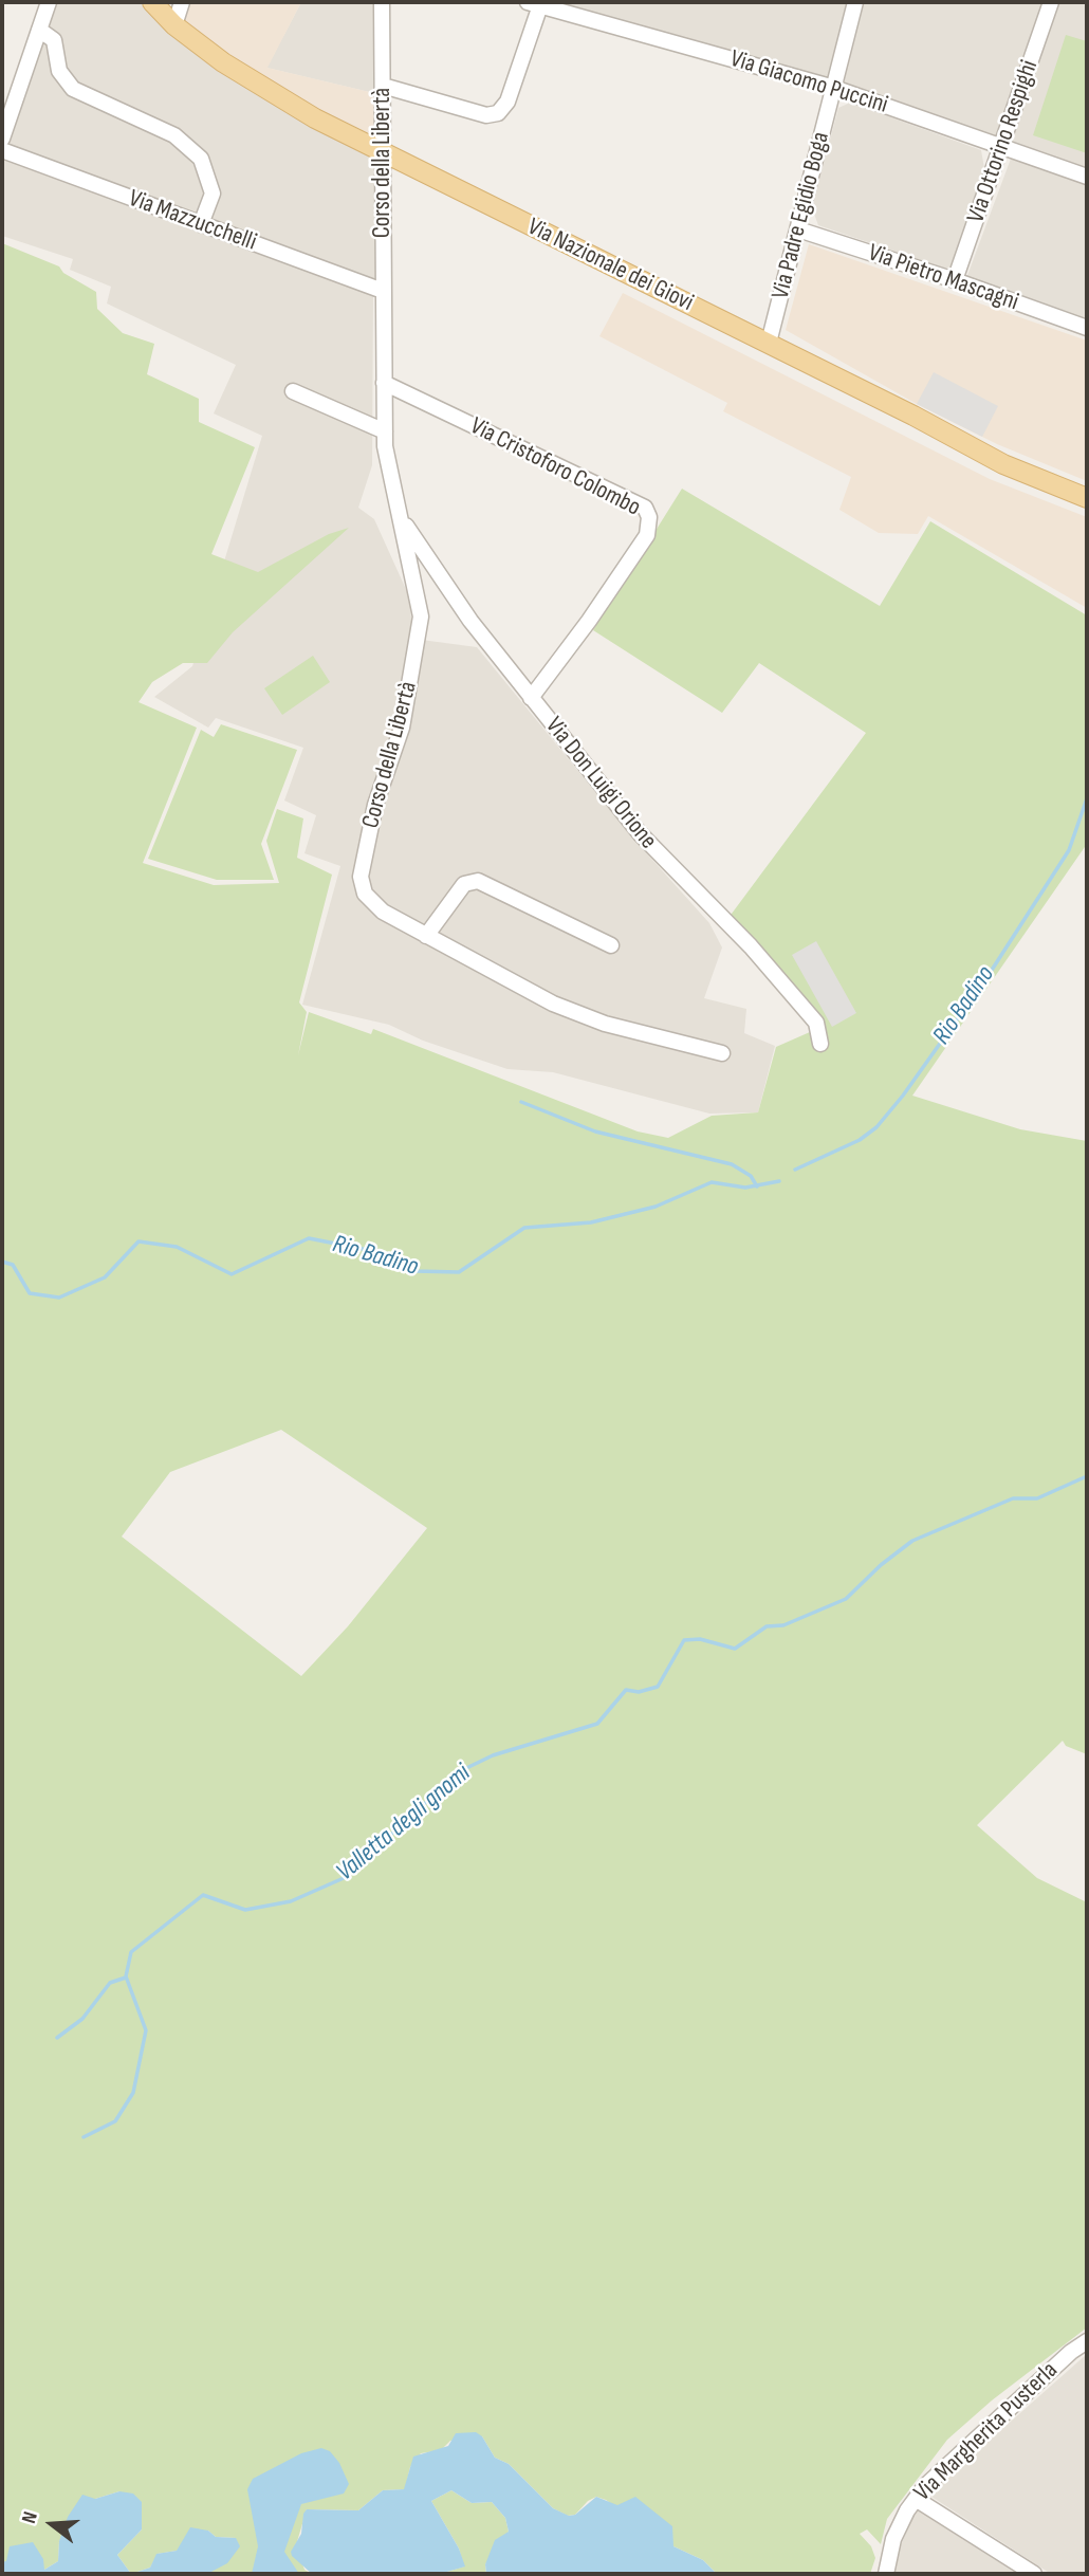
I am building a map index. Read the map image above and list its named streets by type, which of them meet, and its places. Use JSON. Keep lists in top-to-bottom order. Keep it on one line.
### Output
{"streets":{"main road":["Via Nazionale dei Giovi"],"street":["Via Giacomo Puccini","Via Ottorino Respighi","Corso della Libertà","Via Padre Egidio Boga","Via Mazzucchelli","Via Pietro Mascagni","Via Cristoforo Colombo","Via Don Luigi Orione","Via Margherita Pusterla"]},"crossings":[["Via Giacomo Puccini","Via Ottorino Respighi"],["Via Giacomo Puccini","Via Padre Egidio Boga"],["Via Ottorino Respighi","Via Pietro Mascagni"],["Corso della Libertà","Via Mazzucchelli"],["Corso della Libertà","Via Nazionale dei Giovi"],["Corso della Libertà","Via Cristoforo Colombo"],["Corso della Libertà","Via Don Luigi Orione"],["Via Padre Egidio Boga","Via Nazionale dei Giovi"],["Via Padre Egidio Boga","Via Pietro Mascagni"],["Via Cristoforo Colombo","Via Don Luigi Orione"]],"water":["Rio Badino","Valletta degli gnomi"],"north":"left"}
